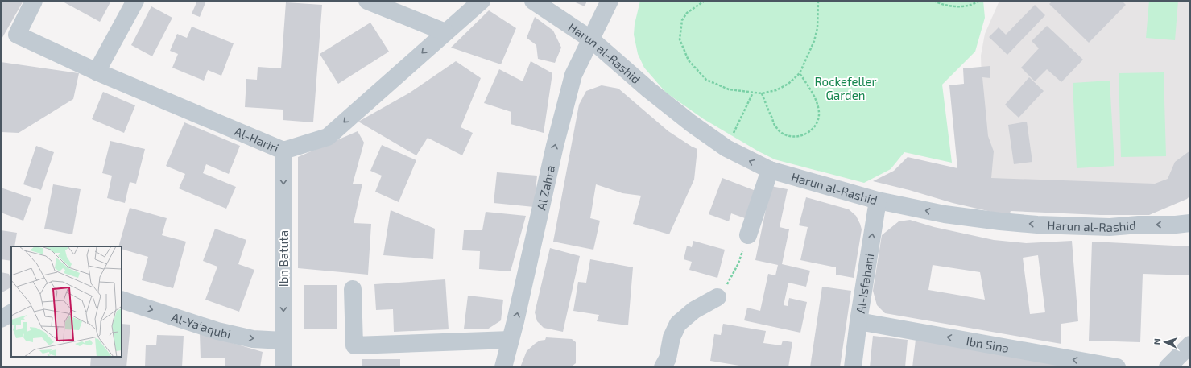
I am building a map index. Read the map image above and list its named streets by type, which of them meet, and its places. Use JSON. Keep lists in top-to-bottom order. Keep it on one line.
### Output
{"streets":{"street":["Harun al-Rashid","Al-Hariri","Al Zahra","Ibn Batuta","Al-Isfahani","Al-Ya'aqubi","Ibn Sina"]},"crossings":[["Harun al-Rashid","Al Zahra"],["Harun al-Rashid","Al-Isfahani"],["Al-Hariri","Ibn Batuta"],["Ibn Batuta","Al-Ya'aqubi"],["Al-Isfahani","Ibn Sina"]],"one_way":["Harun al-Rashid","Al Zahra","Ibn Batuta","Al-Ya'aqubi","Ibn Sina"],"parks":["Rockefeller Garden"],"north":"left"}
